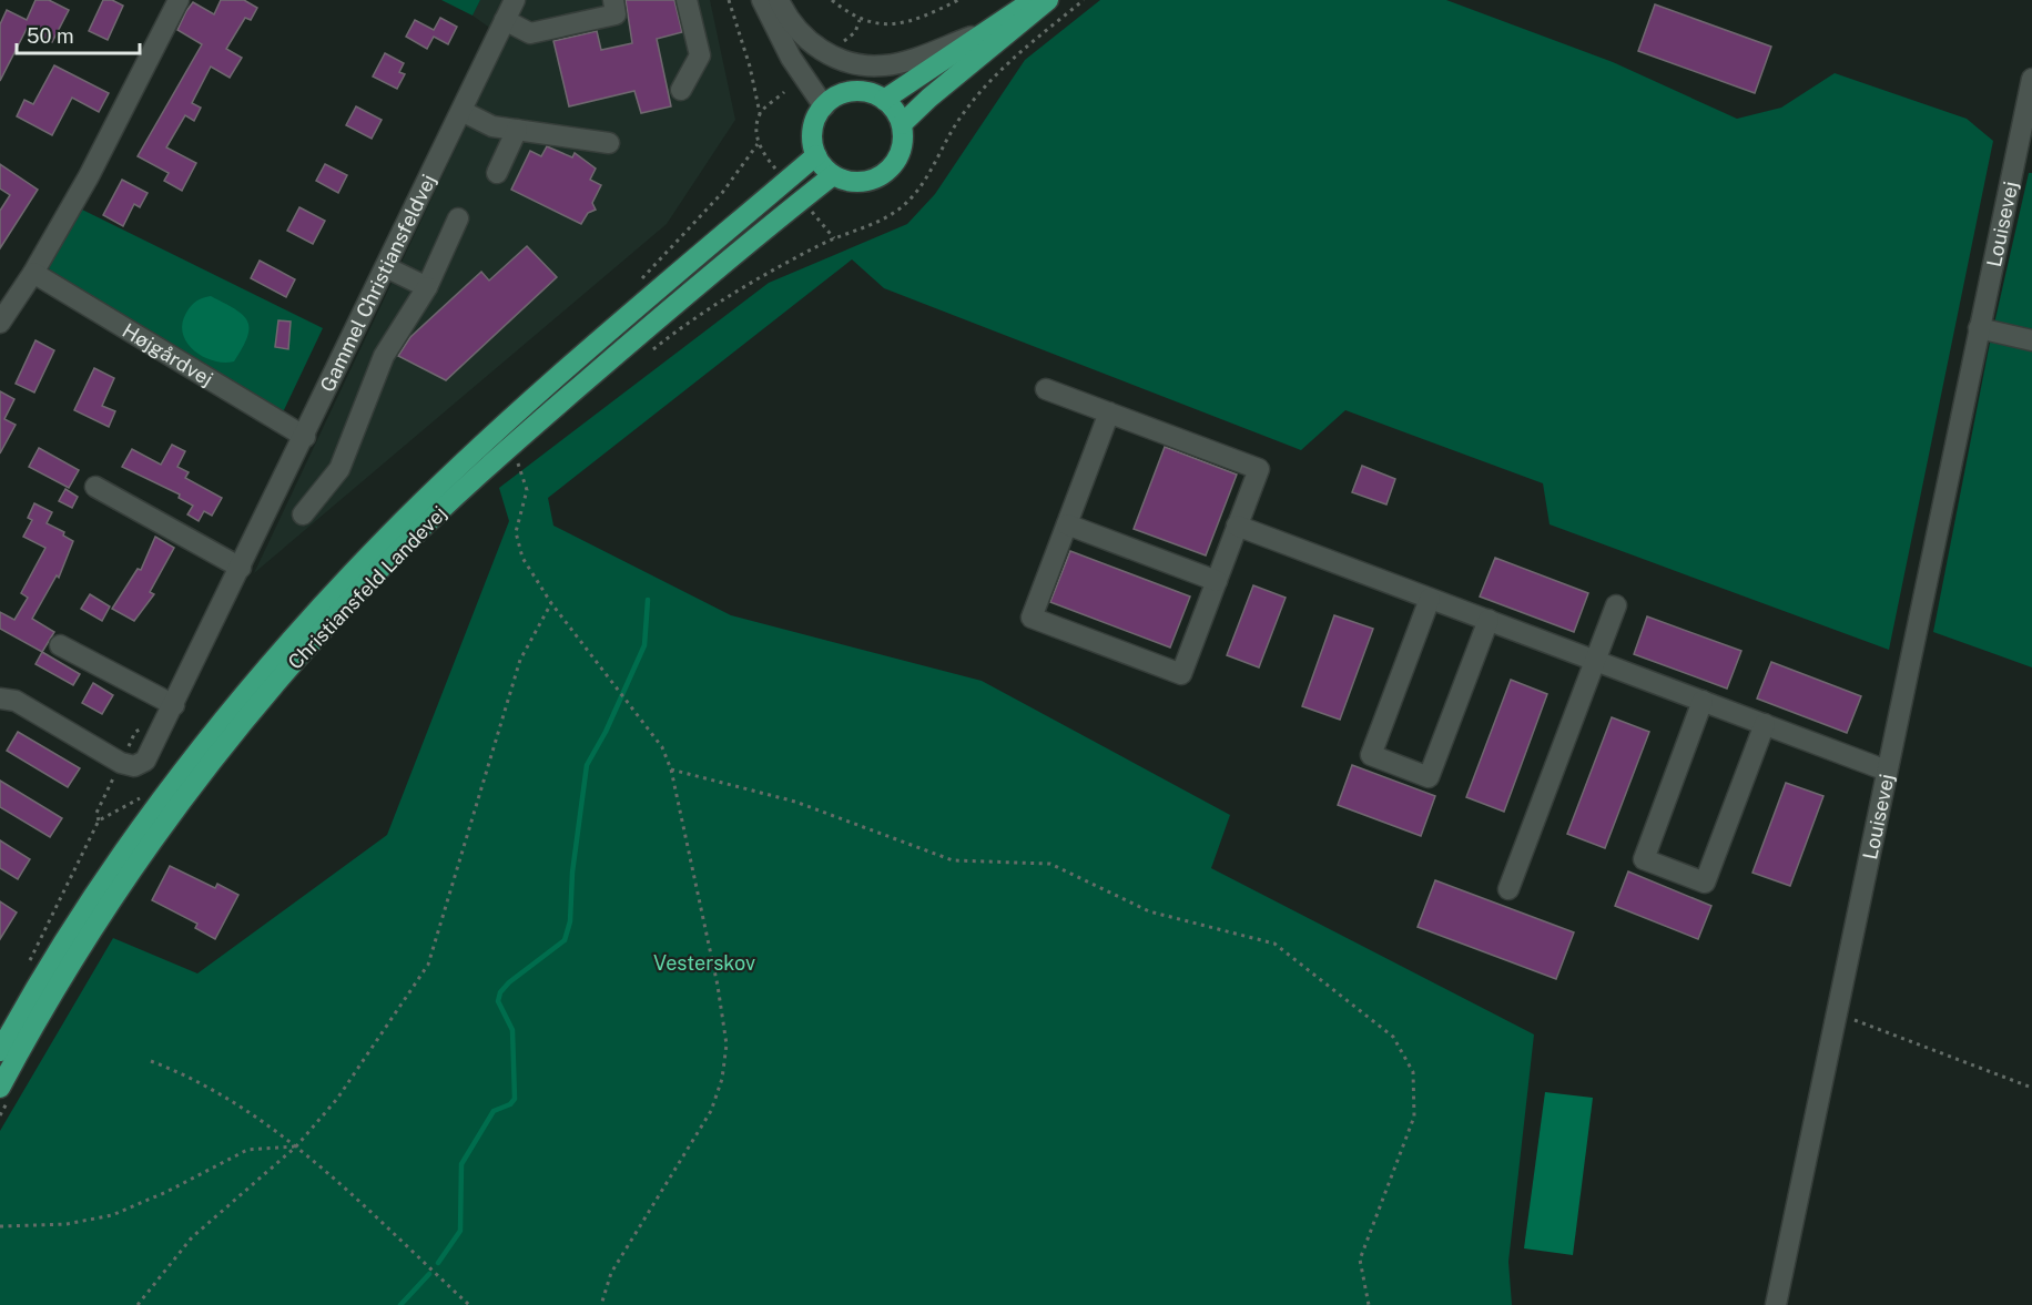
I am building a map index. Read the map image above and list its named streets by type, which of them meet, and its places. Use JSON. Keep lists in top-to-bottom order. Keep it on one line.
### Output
{"streets":{"main road":["Christiansfeld Landevej"],"street":["Louisevej","Gammel Christiansfeldvej","Højgårdvej"]},"crossings":[["Gammel Christiansfeldvej","Højgårdvej"]],"parks":["Vesterskov"],"scale_bar":"50 m"}
